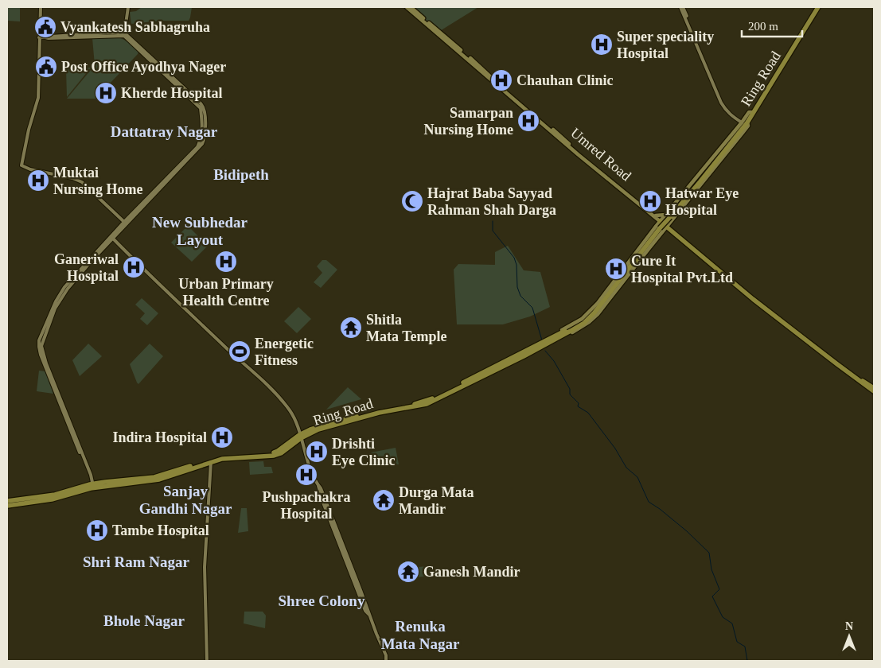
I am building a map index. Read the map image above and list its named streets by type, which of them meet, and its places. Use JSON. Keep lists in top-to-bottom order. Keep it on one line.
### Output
{"streets":{"highway":["Ring Road"],"main road":["Umred Road"]},"districts":["Dattatray Nagar","Bidipeth","New Subhedar Layout","Sanjay Gandhi Nagar","Shri Ram Nagar","Shree Colony","Bhole Nagar","Renuka Mata Nagar"],"places":{"public building":["Vyankatesh Sabhagruha","Post Office Ayodhya Nager"],"hospital":["Super speciality Hospital","Chauhan Clinic","Kherde Hospital","Samarpan Nursing Home","Muktai Nursing Home","Hatwar Eye Hospital","Urban Primary Health Centre","Ganeriwal Hospital","Cure It Hospital Pvt.Ltd","Indira Hospital","Drishti Eye Clinic","Pushpachakra Hospital","Tambe Hospital"],"mosque":["Hajrat Baba Sayyad Rahman Shah Darga"],"temple":["Shitla Mata Temple","Durga Mata Mandir","Ganesh Mandir"],"sports":["Energetic Fitness"]},"scale_bar":"200 m","north":"top"}
